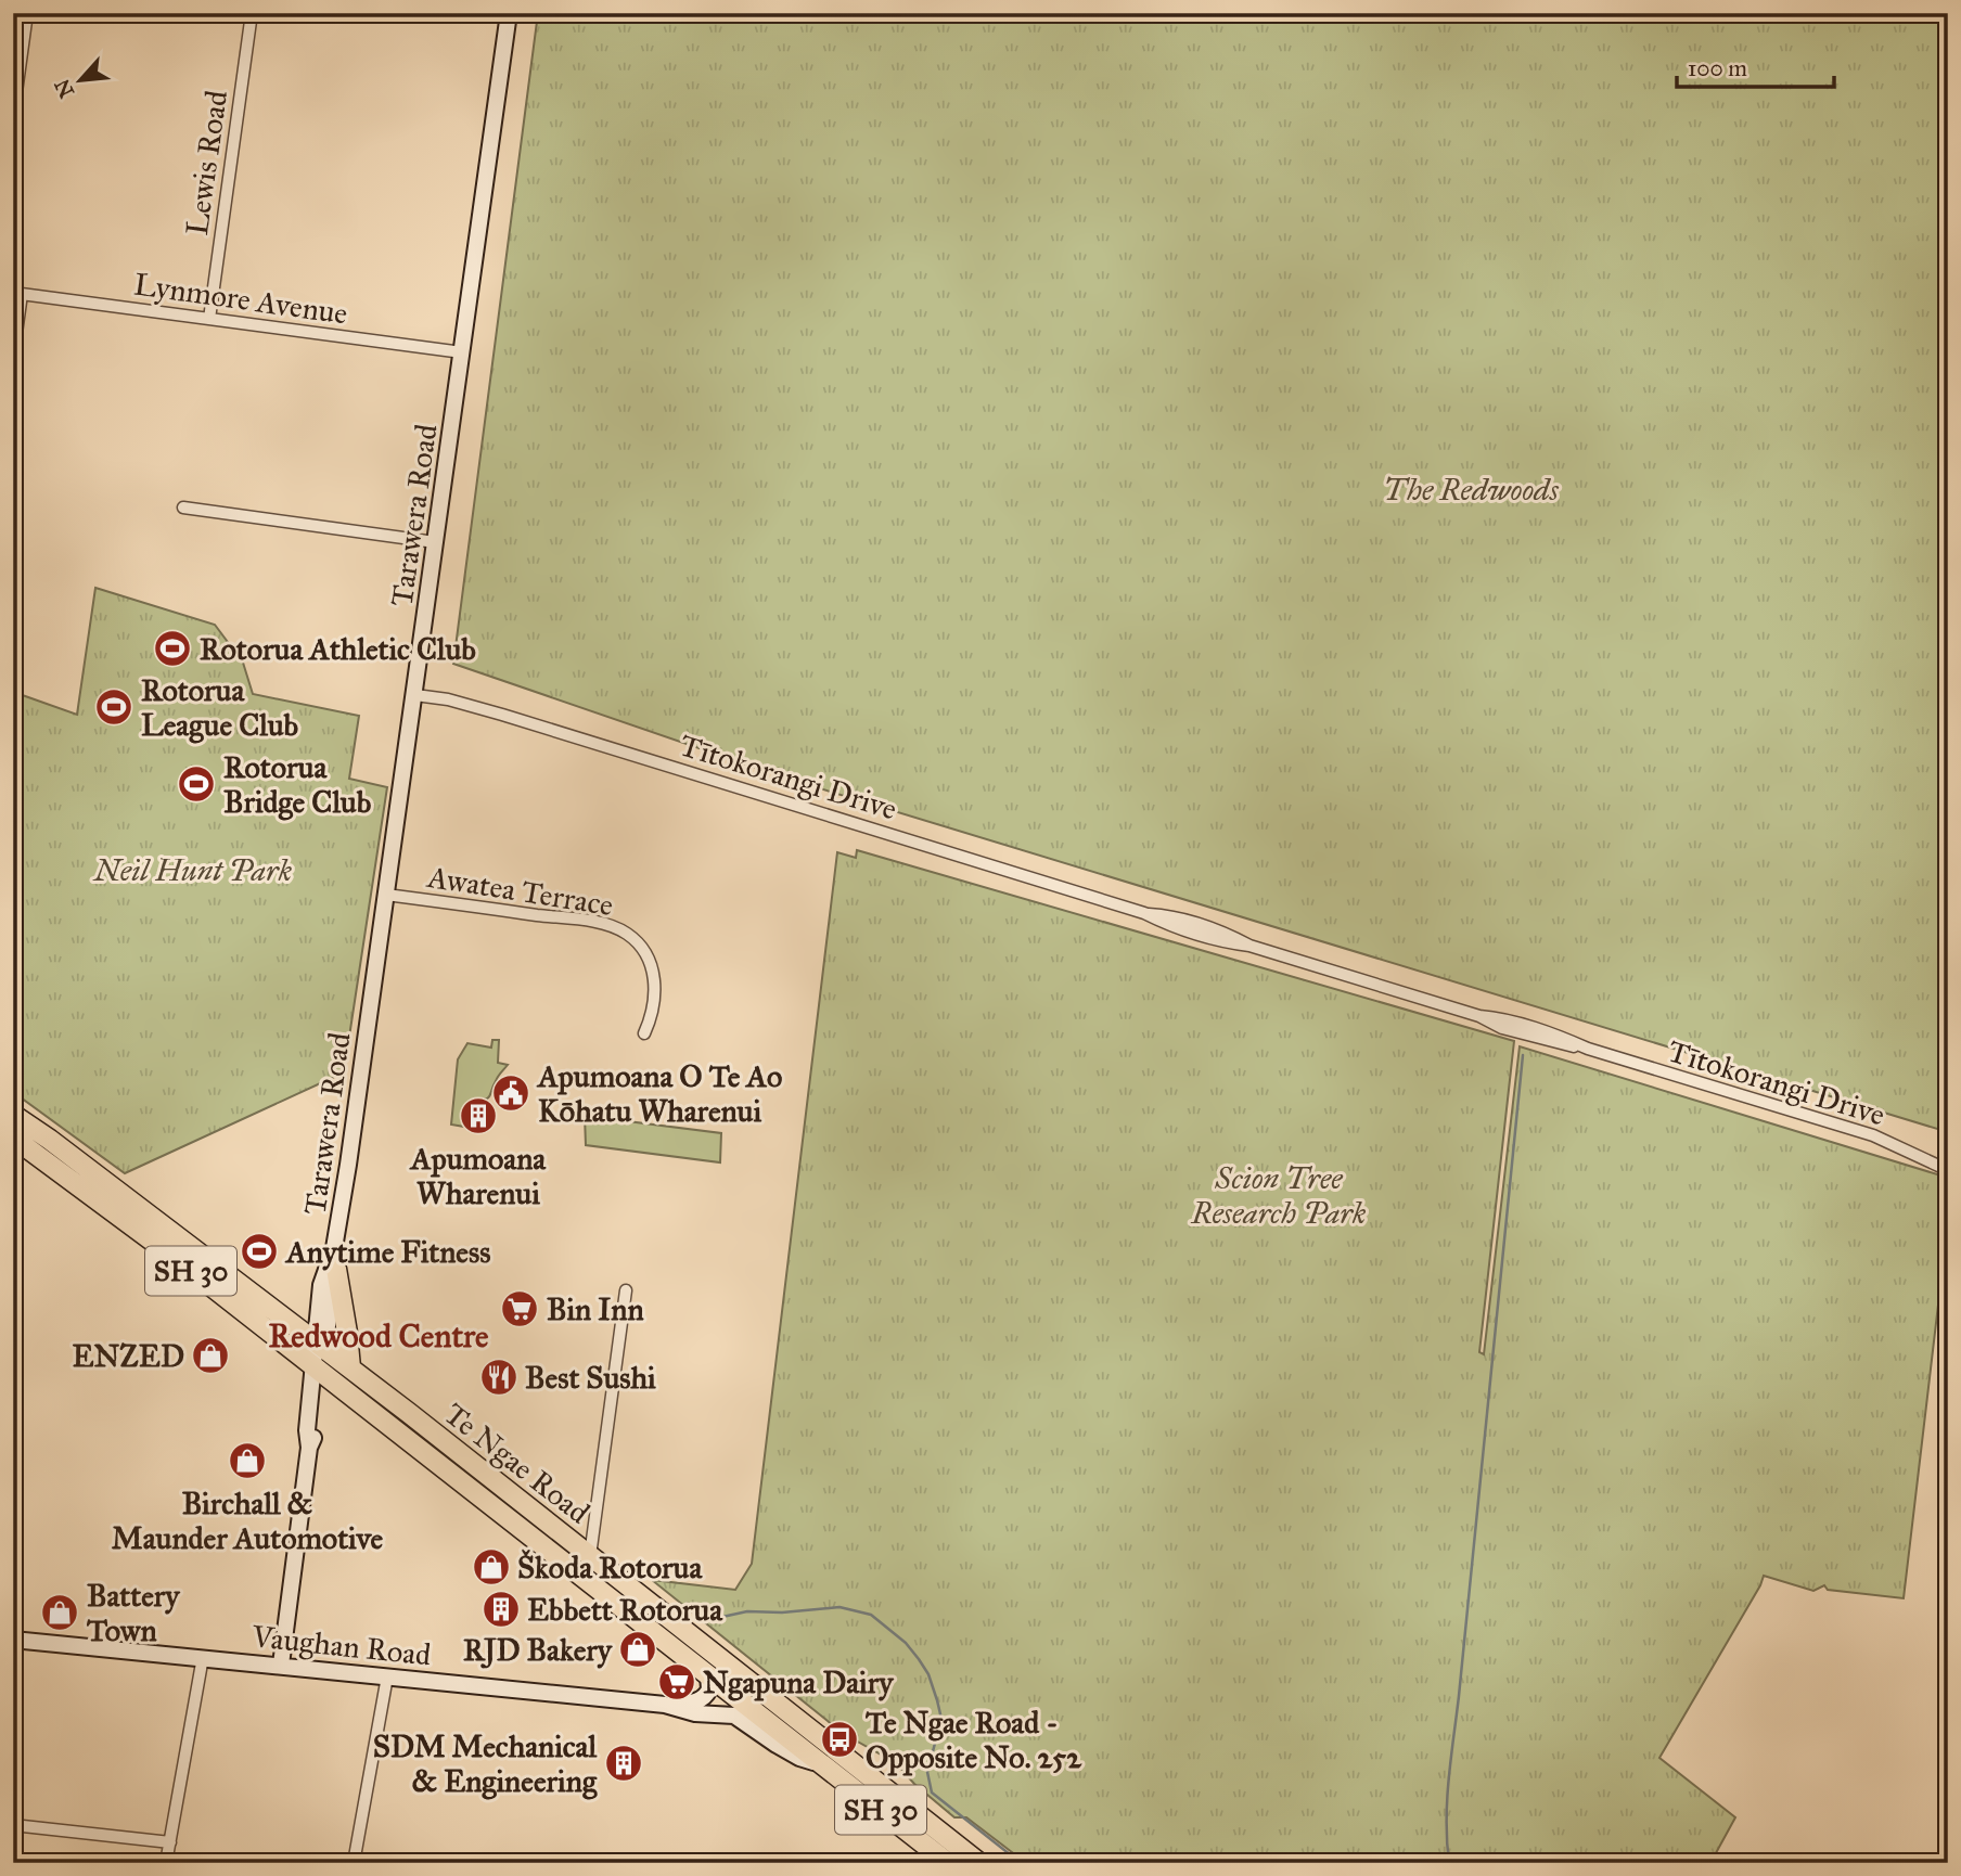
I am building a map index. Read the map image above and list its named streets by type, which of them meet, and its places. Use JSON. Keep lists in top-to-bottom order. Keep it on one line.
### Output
{"streets":{"highway":["SH 30","Te Ngae Road"],"main road":["Tarawera Road","Vaughan Road"],"street":["Lewis Road","Lynmore Avenue","Tītokorangi Drive","Awatea Terrace"]},"crossings":[["Lewis Road","Lynmore Avenue"],["Lynmore Avenue","Tarawera Road"],["Tarawera Road","Tītokorangi Drive"],["Tarawera Road","Awatea Terrace"],["Tarawera Road","Te Ngae Road"],["Te Ngae Road","Vaughan Road"]],"districts":["Redwood Centre"],"parks":["The Redwoods","Neil Hunt Park","Scion Tree Research Park"],"places":{"sports":["Rotorua Athletic Club","Rotorua League Club","Rotorua Bridge Club","Anytime Fitness"],"public building":["Apumoana O Te Ao Kōhatu Wharenui"],"building":["Apumoana Wharenui","Ebbett Rotorua","SDM Mechanical & Engineering"],"supermarket":["Bin Inn","Ngapuna Dairy"],"shop":["ENZED","Birchall & Maunder Automotive","Škoda Rotorua","Battery Town","RJD Bakery"],"restaurant":["Best Sushi"],"bus stop":["Te Ngae Road - Opposite No. 252"]},"scale_bar":"100 m","north":"bottom left"}
